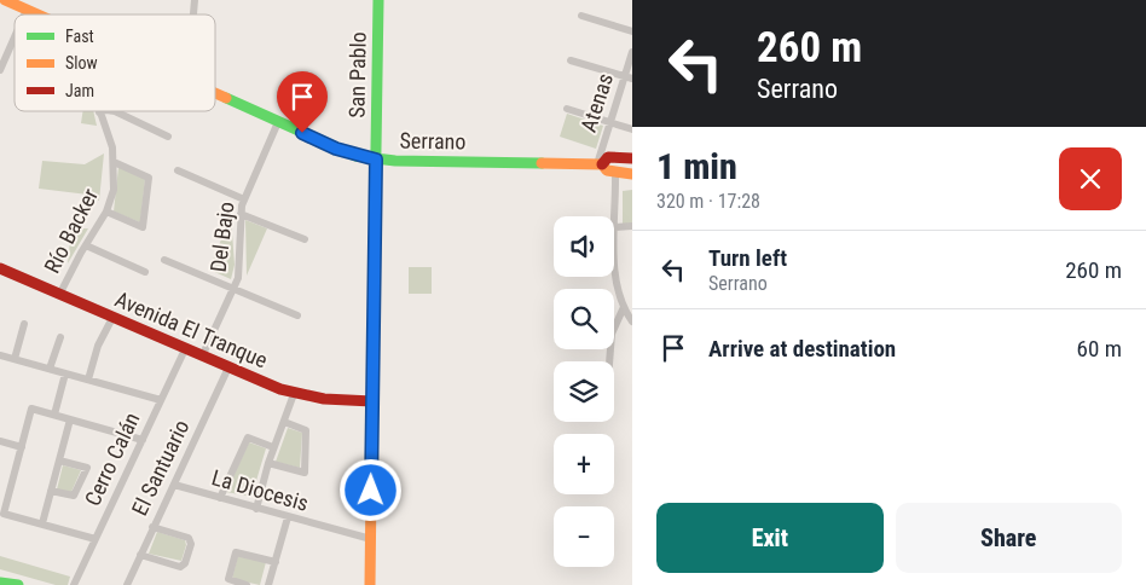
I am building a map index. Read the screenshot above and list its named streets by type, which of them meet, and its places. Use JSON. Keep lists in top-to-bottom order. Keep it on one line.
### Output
{"streets":{"main road":["San Pablo","Serrano","Avenida El Tranque"],"street":["Atenas","Río Backer","Del Bajo","Cerro Calán","El Santuario","La Diocesis"]},"crossings":[["San Pablo","Serrano"],["San Pablo","Avenida El Tranque"],["San Pablo","La Diocesis"],["Atenas","Serrano"],["Serrano","Del Bajo"],["Río Backer","Avenida El Tranque"],["Del Bajo","Avenida El Tranque"],["Avenida El Tranque","Cerro Calán"],["Avenida El Tranque","El Santuario"],["El Santuario","La Diocesis"]],"legend":["Fast","Slow","Jam"],"page":{"turn":["260 m","Serrano"],"heading":["1 min","320 m · 17:28"],"map_buttons":["+","−"],"list":[{"name":"Turn left","note":"Serrano","value":"260 m"},{"name":"Arrive at destination","value":"60 m"}],"buttons":["Exit","Share"]}}
